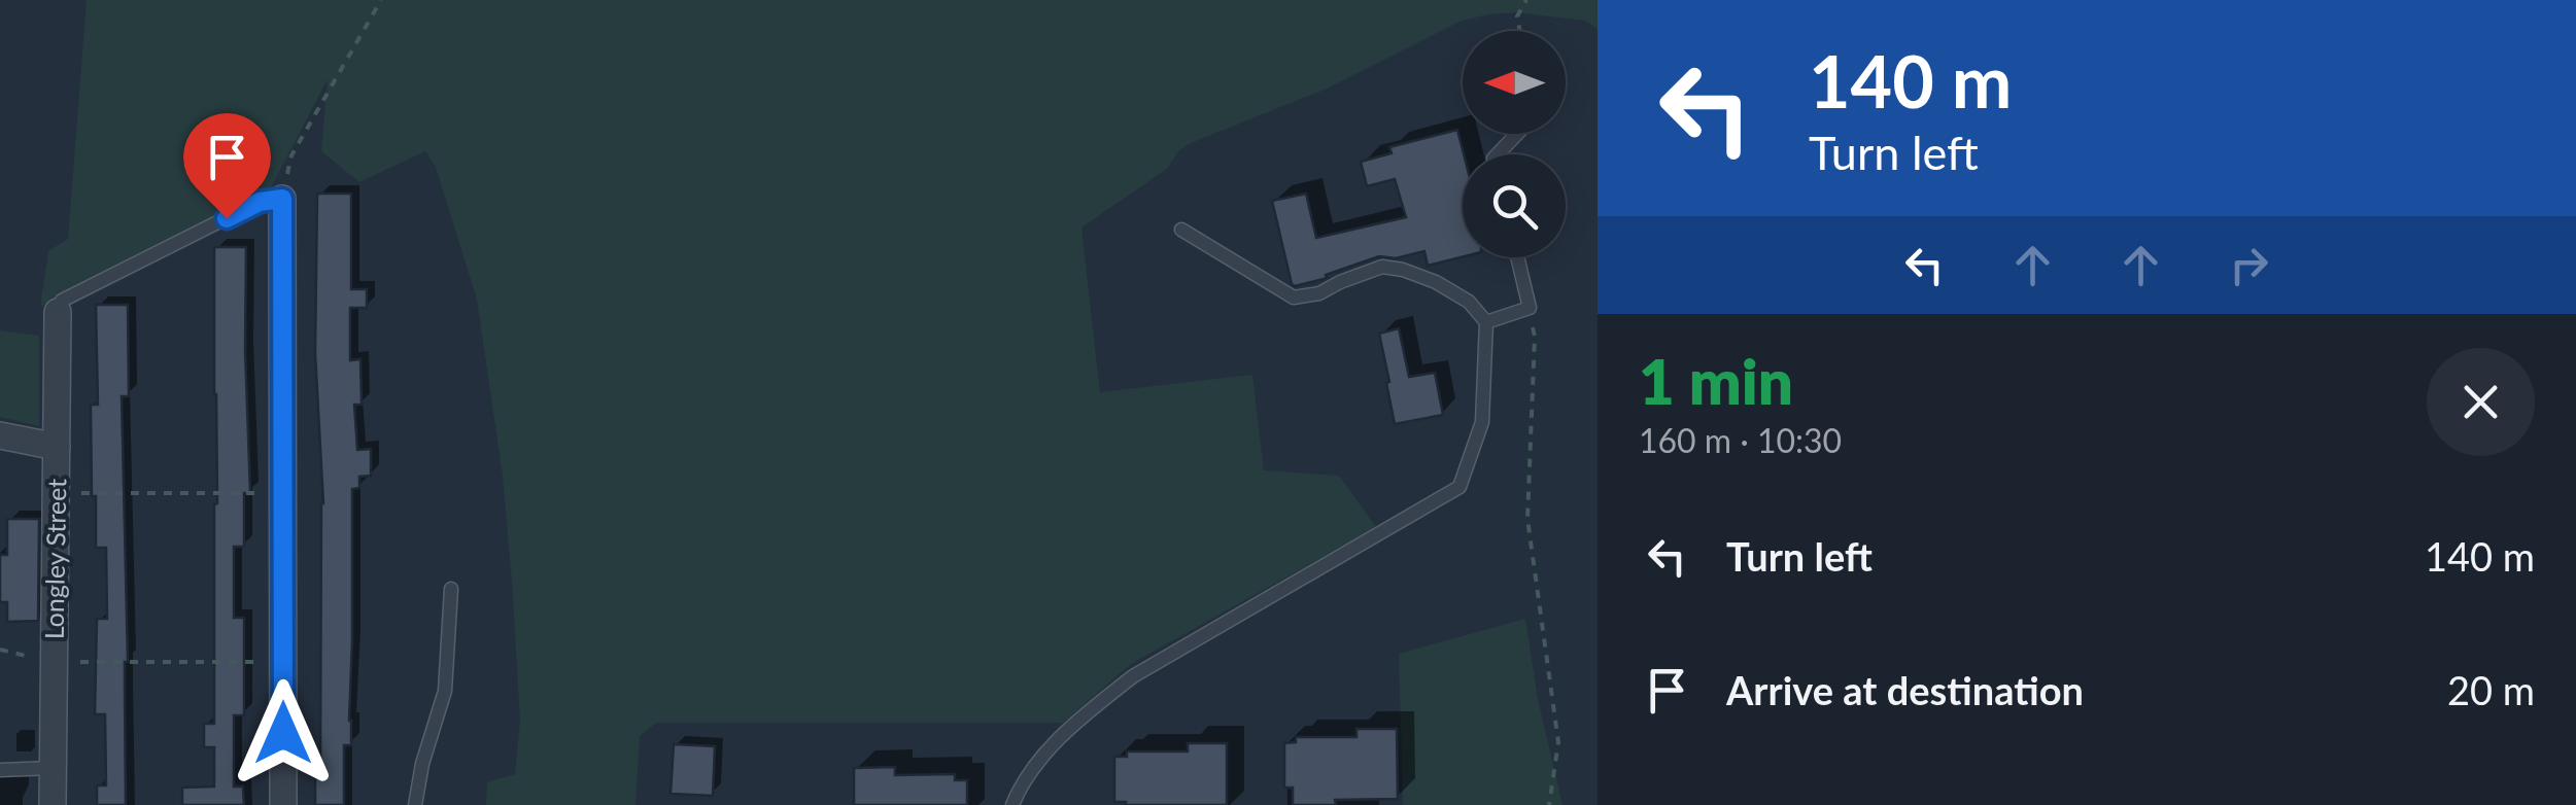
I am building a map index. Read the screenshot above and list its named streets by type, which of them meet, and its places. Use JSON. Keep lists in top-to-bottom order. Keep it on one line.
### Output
{"streets":{"street":["Longley Street"]},"north":"left","page":{"turn":["140 m","Turn left"],"heading":["1 min","160 m · 10:30"],"list":[{"name":"Turn left","value":"140 m"},{"name":"Arrive at destination","value":"20 m"}]}}
